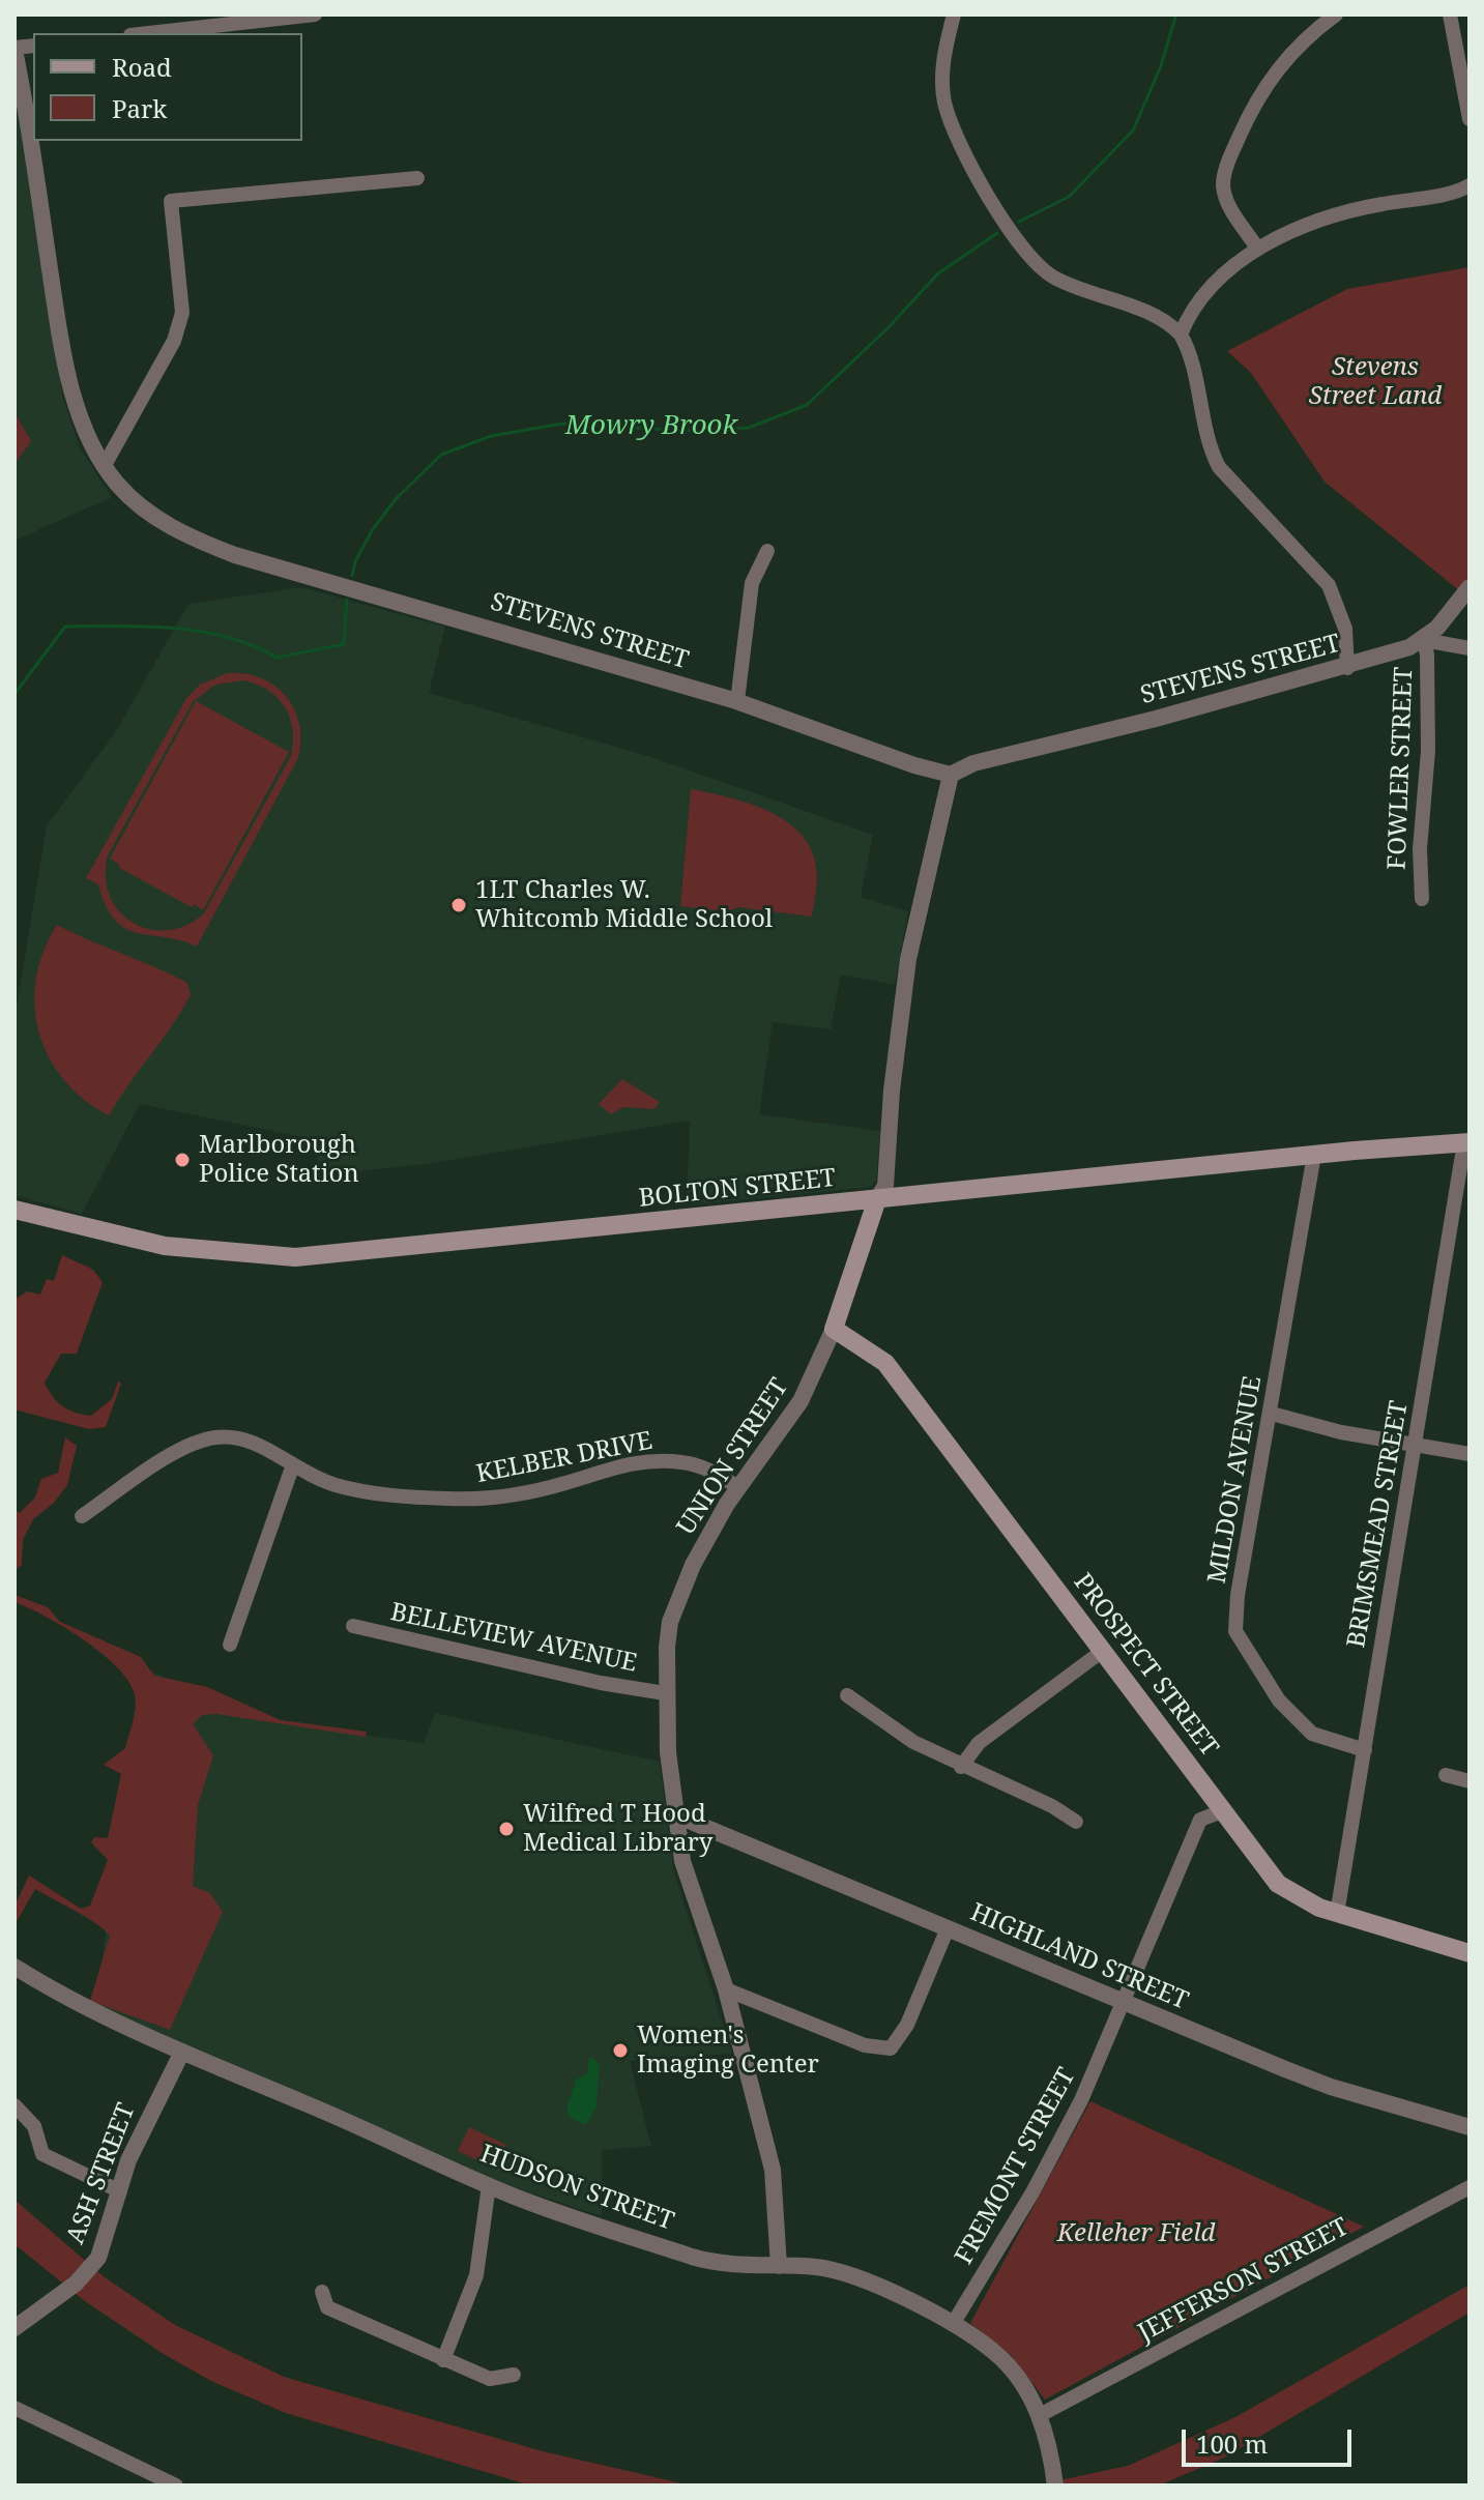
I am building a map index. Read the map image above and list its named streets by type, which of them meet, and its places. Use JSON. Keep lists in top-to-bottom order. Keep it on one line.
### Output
{"streets":{"main road":["BOLTON STREET","UNION STREET","PROSPECT STREET"],"street":["STEVENS STREET","FOWLER STREET","KELBER DRIVE","MILDON AVENUE","BRIMSMEAD STREET","BELLEVIEW AVENUE","HIGHLAND STREET","FREMONT STREET","ASH STREET","HUDSON STREET","JEFFERSON STREET"]},"crossings":[["STEVENS STREET","FOWLER STREET"],["STEVENS STREET","UNION STREET"],["BOLTON STREET","UNION STREET"],["BOLTON STREET","MILDON AVENUE"],["BOLTON STREET","BRIMSMEAD STREET"],["UNION STREET","KELBER DRIVE"],["UNION STREET","BELLEVIEW AVENUE"],["UNION STREET","PROSPECT STREET"],["UNION STREET","HIGHLAND STREET"],["UNION STREET","HUDSON STREET"],["MILDON AVENUE","BRIMSMEAD STREET"],["BRIMSMEAD STREET","PROSPECT STREET"],["PROSPECT STREET","FREMONT STREET"],["HIGHLAND STREET","FREMONT STREET"],["FREMONT STREET","HUDSON STREET"],["ASH STREET","HUDSON STREET"],["HUDSON STREET","JEFFERSON STREET"]],"water":["Mowry Brook"],"parks":["Stevens Street Land","Kelleher Field"],"places":["1LT Charles W. Whitcomb Middle School","Marlborough Police Station","Wilfred T Hood Medical Library","Women's Imaging Center"],"legend":["Road","Park"],"scale_bar":"100 m"}
